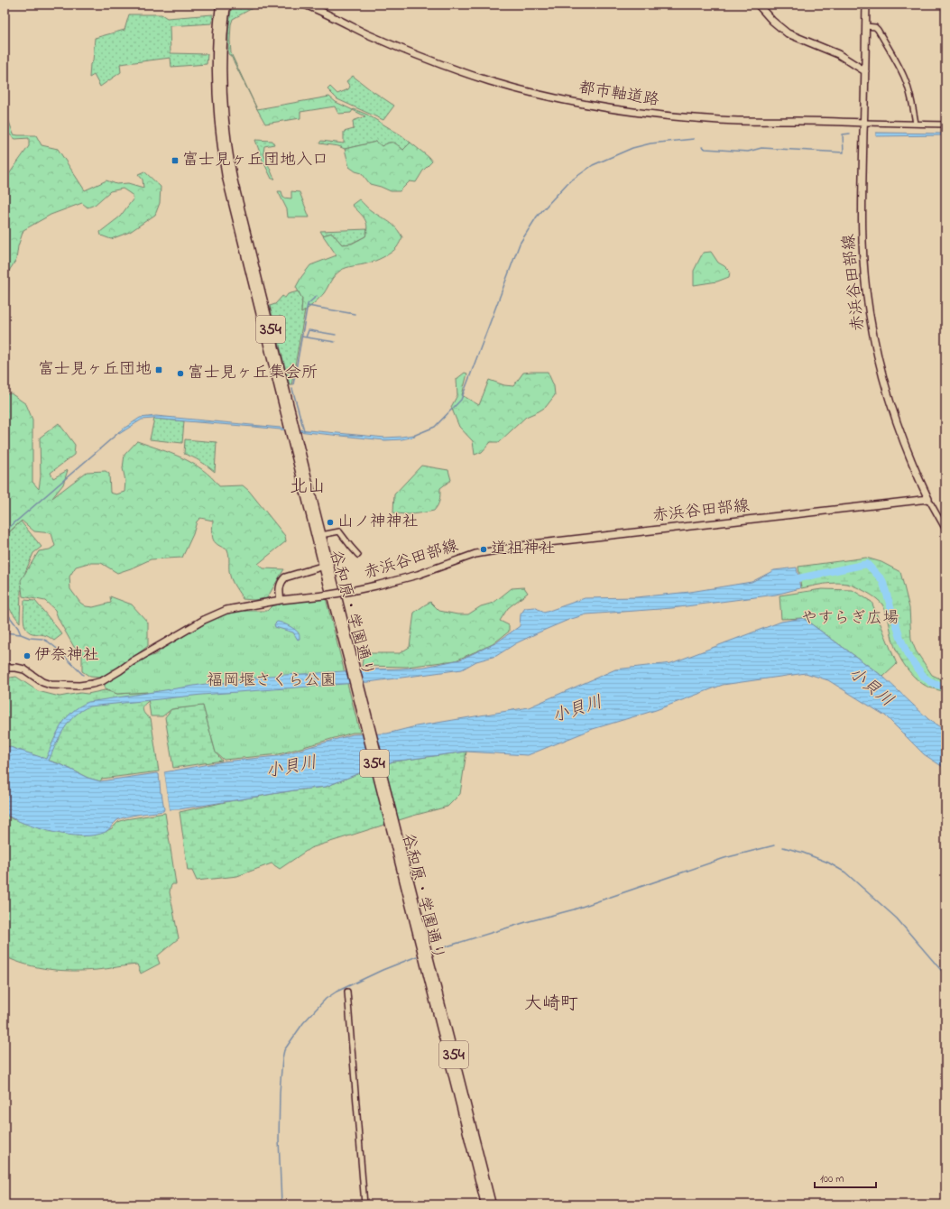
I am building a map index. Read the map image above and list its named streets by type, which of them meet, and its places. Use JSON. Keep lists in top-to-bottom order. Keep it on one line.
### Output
{"streets":{"highway":["354","谷和原・学園通り"],"main road":["都市軸道路","赤浜谷田部線"]},"crossings":[["都市軸道路","赤浜谷田部線"]],"districts":["北山","大崎町"],"water":["小貝川"],"parks":["やすらぎ広場","福岡堰さくら公園"],"places":{"transit":["富士見ヶ丘団地入口","富士見ヶ丘団地"],"other":["富士見ヶ丘集会所","山ノ神神社","道祖神社","伊奈神社"]},"scale_bar":"100 m"}
